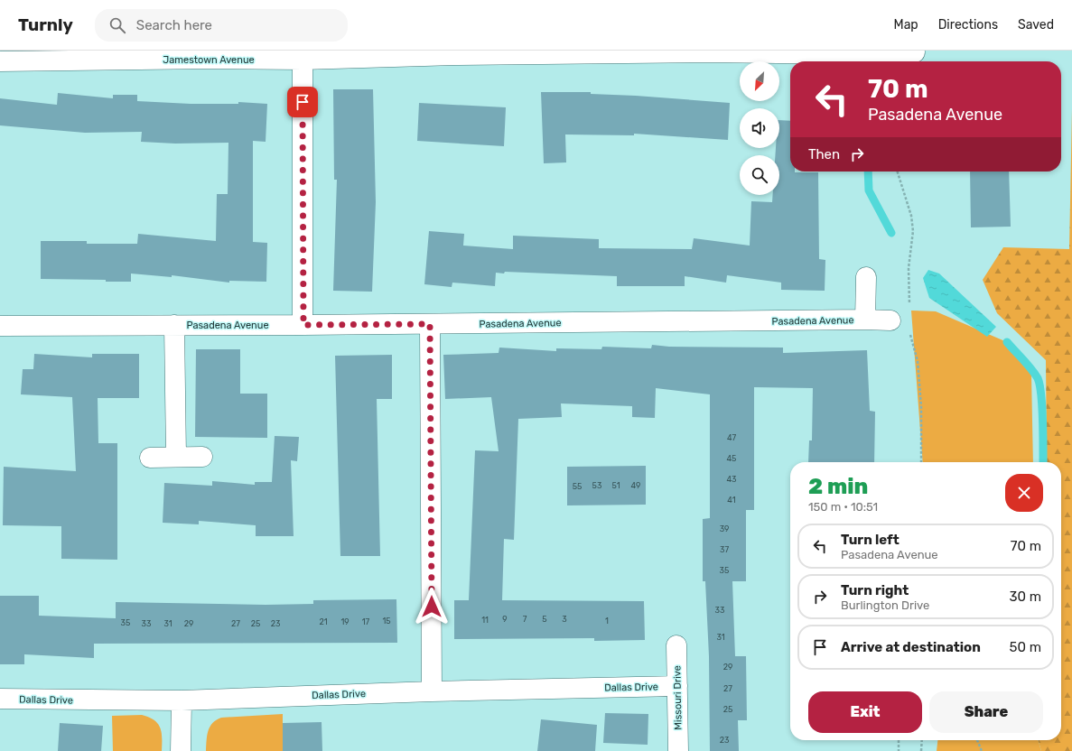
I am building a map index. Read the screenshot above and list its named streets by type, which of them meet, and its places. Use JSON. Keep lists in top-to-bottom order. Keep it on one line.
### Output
{"streets":{"street":["Jamestown Avenue","Pasadena Avenue","Dallas Drive","Missouri Drive"]},"crossings":[["Dallas Drive","Missouri Drive"]],"house_numbers":["47","45","43","53","51","49","55","41","39","37","35","33","9","7","5","3","11","15","1","21","19","17","35","33","31","29","27","25","23","31","29","27","25","23"],"north":"bottom left","page":{"header":"Turnly","search":"Search here","nav":["Map","Directions","Saved"],"turn":["70 m","Pasadena Avenue"],"then":"Then","heading":["2 min","150 m · 10:51"],"list":[{"name":"Turn left","note":"Pasadena Avenue","value":"70 m"},{"name":"Turn right","note":"Burlington Drive","value":"30 m"},{"name":"Arrive at destination","value":"50 m"}],"buttons":["Exit","Share"]}}
